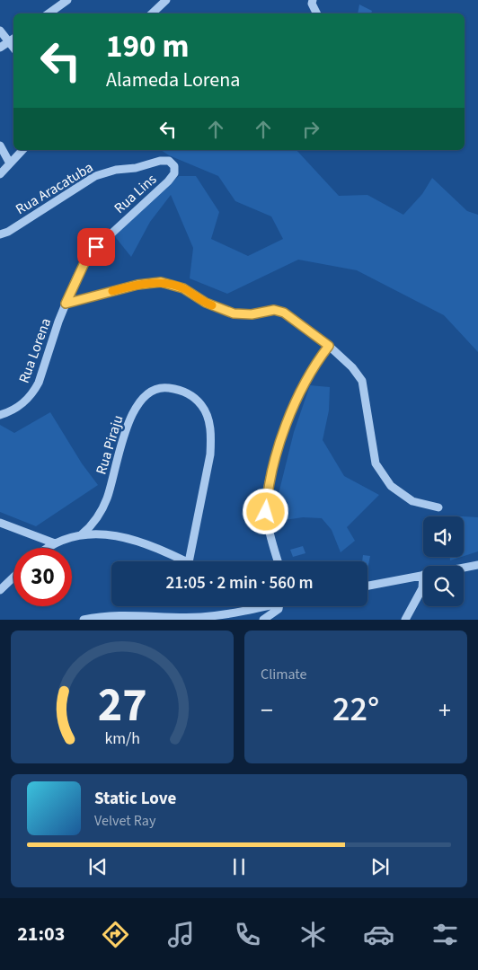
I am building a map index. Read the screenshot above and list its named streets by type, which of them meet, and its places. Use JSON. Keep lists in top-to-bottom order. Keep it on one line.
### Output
{"streets":{"street":["Rua Aracatuba","Rua Lins","Rua Lorena","Rua Piraju"]},"crossings":[["Rua Aracatuba","Rua Lins"],["Rua Lins","Rua Lorena"]],"page":{"turn":["190 m","Alameda Lorena"],"limit":"30","trip":"21:05 · 2 min · 560 m","tile":"Climate","heat":["−","22°","+"],"song":["Static Love","Velvet Ray"],"tabs":"21:03","gauge":["27","km/h"]}}
